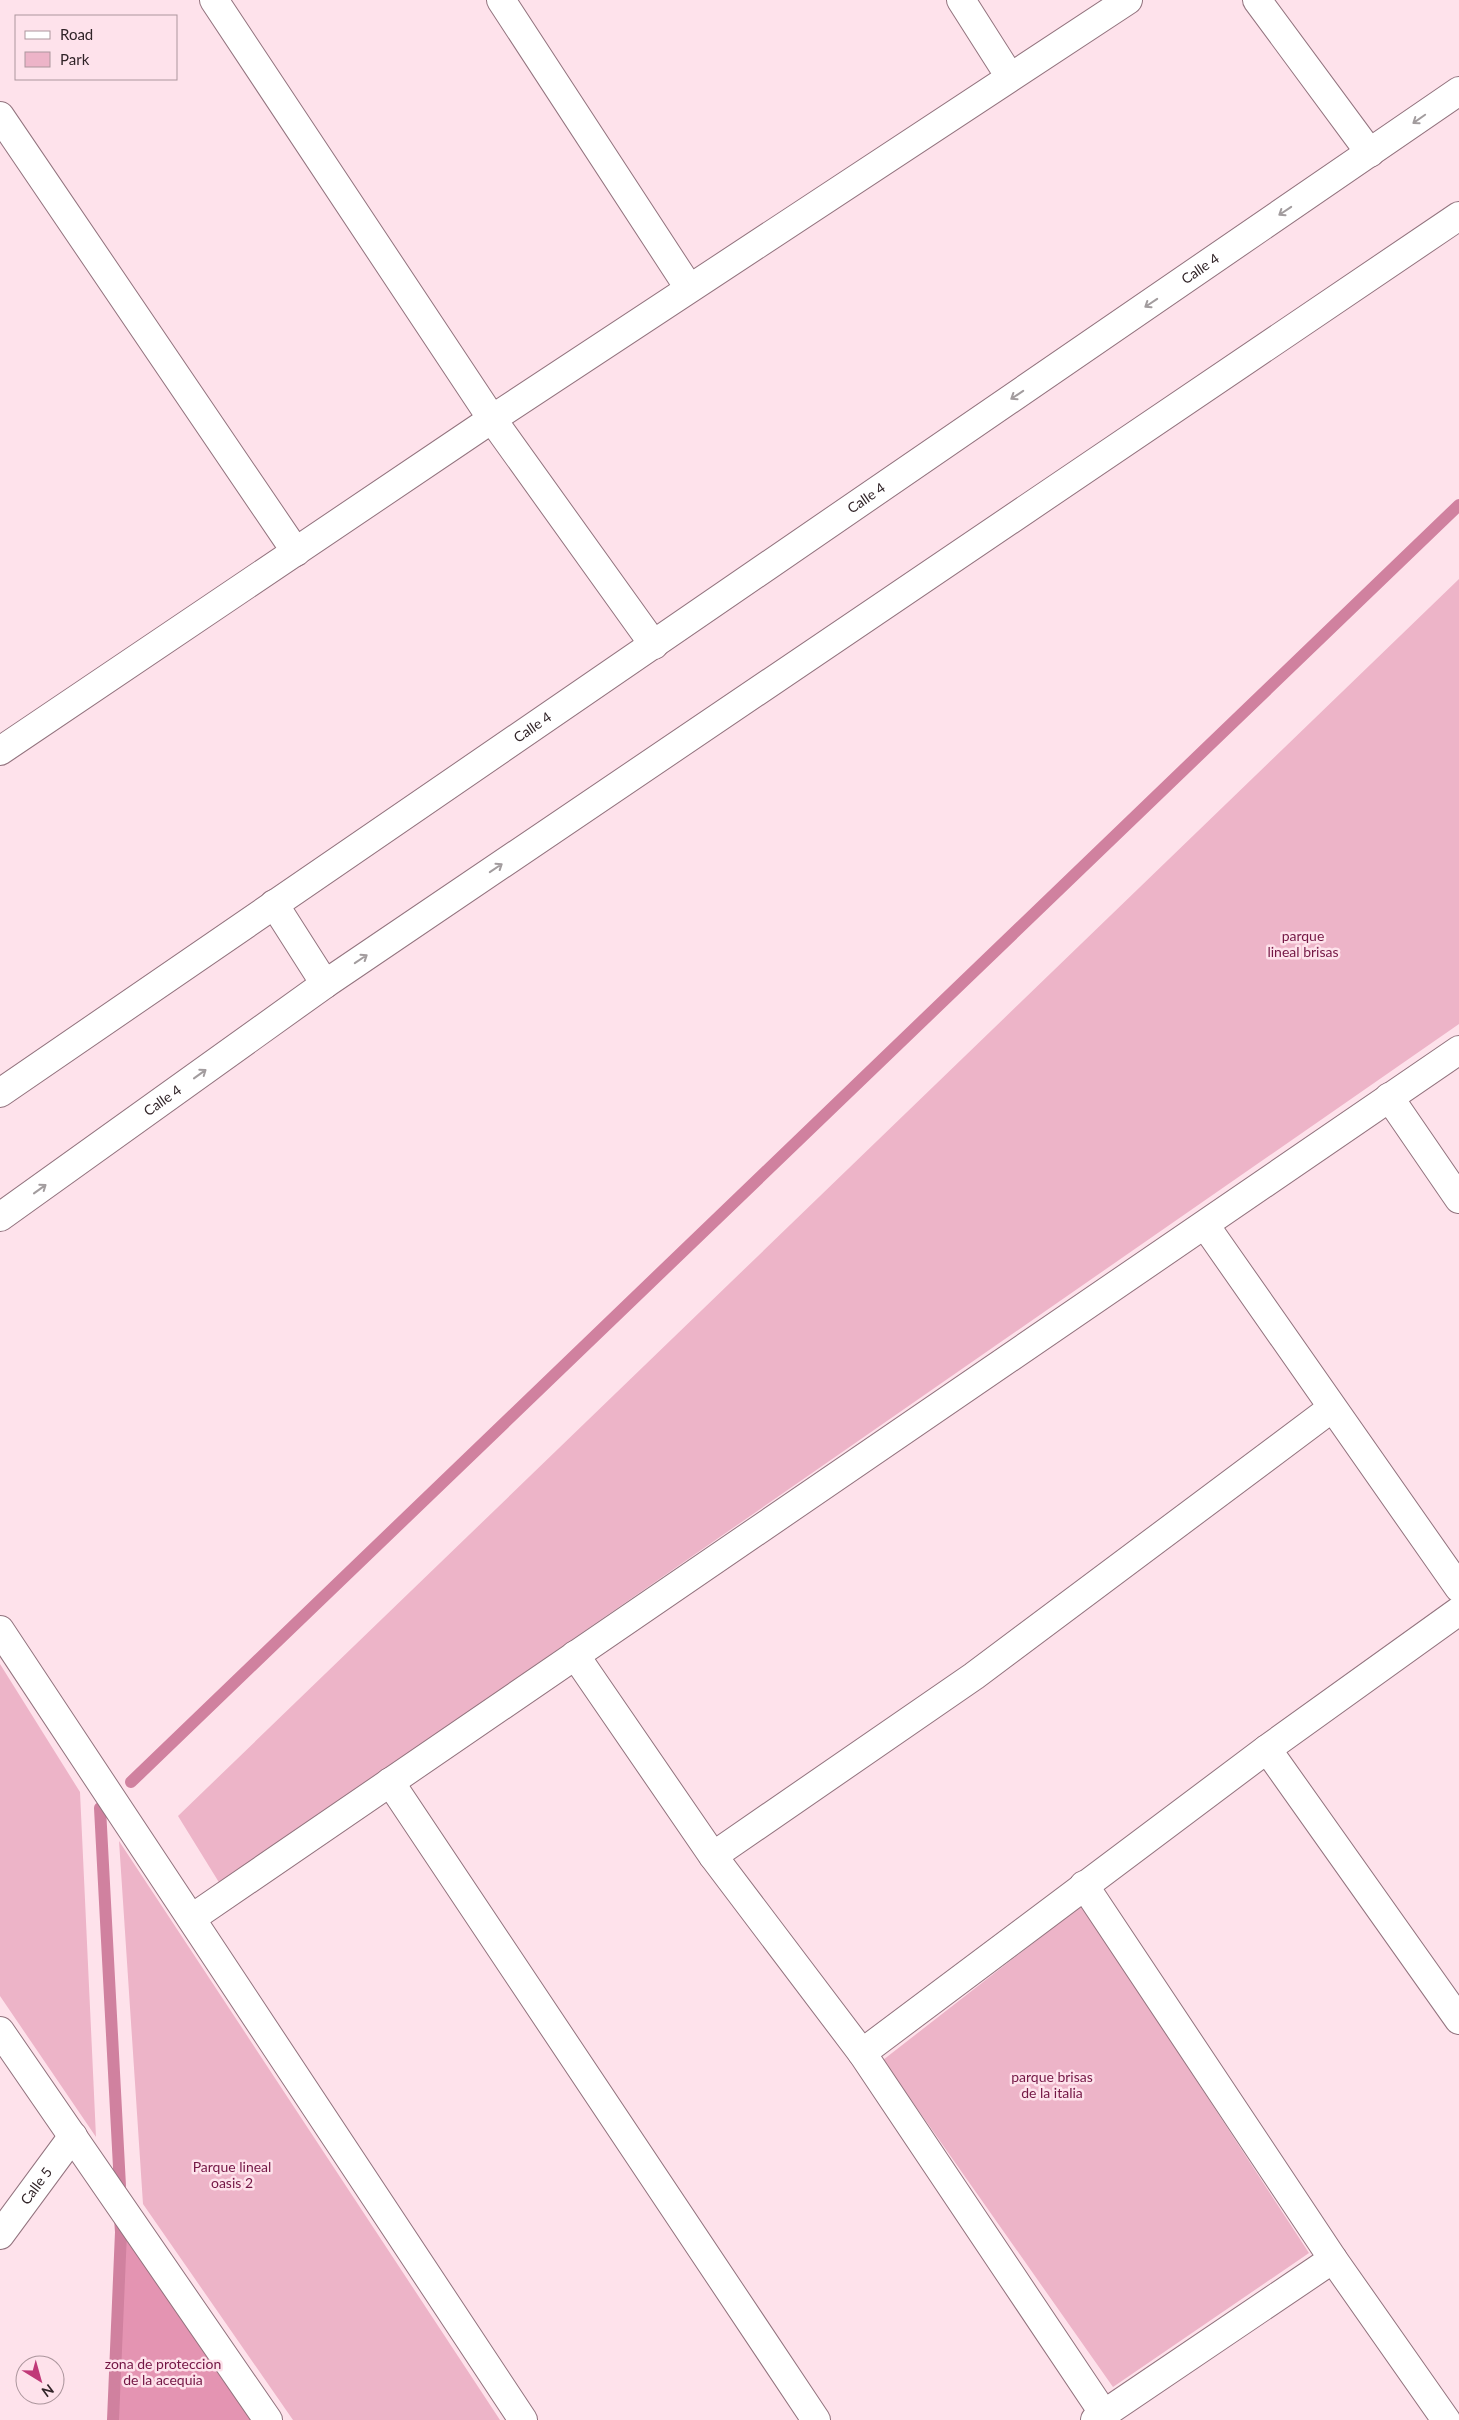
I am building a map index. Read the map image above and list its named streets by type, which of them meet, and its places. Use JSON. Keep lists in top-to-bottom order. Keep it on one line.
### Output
{"streets":{"street":["Calle 4","Calle 5"]},"parks":["parque lineal brisas","parque brisas de la italia","Parque lineal oasis 2","zona de proteccion de la acequia"],"legend":["Road","Park"],"north":"bottom right"}
